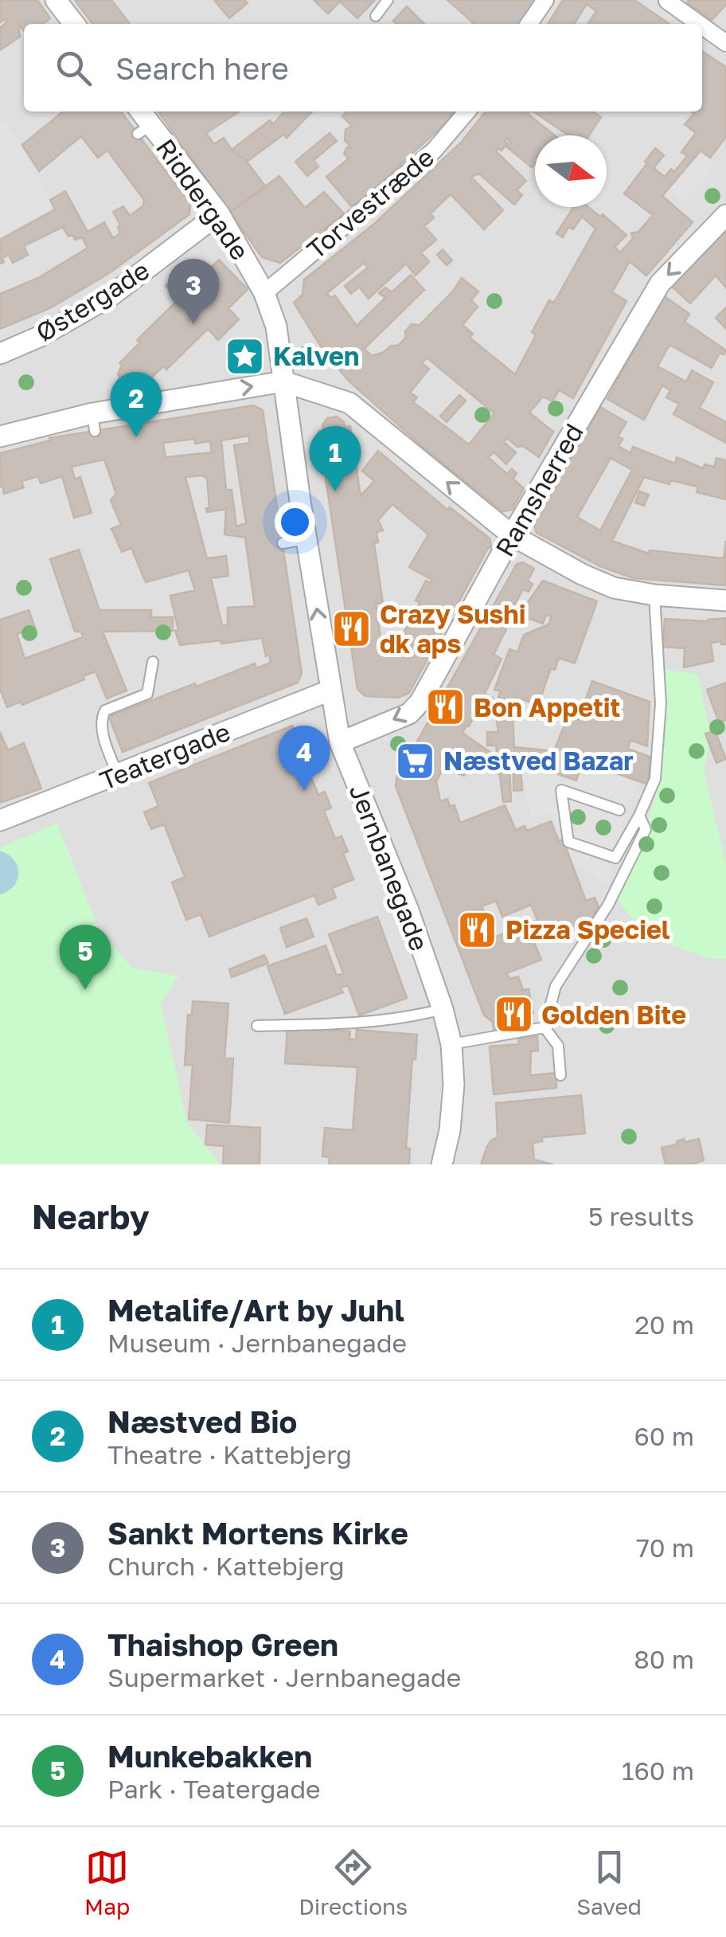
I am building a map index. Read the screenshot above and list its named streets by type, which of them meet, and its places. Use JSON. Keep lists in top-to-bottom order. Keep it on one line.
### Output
{"streets":{"street":["Riddergade","Torvestræde","Østergade","Ramsherred","Teatergade","Jernbanegade"]},"crossings":[["Riddergade","Torvestræde"],["Riddergade","Østergade"],["Riddergade","Jernbanegade"],["Ramsherred","Jernbanegade"],["Teatergade","Jernbanegade"]],"one_way":["Ramsherred"],"places":{"place":["Kalven"],"restaurant":["Crazy Sushi dk aps","Bon Appetit","Pizza Speciel","Golden Bite"],"supermarket":["Næstved Bazar"]},"north":"right","page":{"search":"Search here","pins":["3","2","1","4","5"],"heading":["Nearby","5 results"],"list":[{"mark":"1","name":"Metalife/Art by Juhl","note":"Museum · Jernbanegade","value":"20 m"},{"mark":"2","name":"Næstved Bio","note":"Theatre · Kattebjerg","value":"60 m"},{"mark":"3","name":"Sankt Mortens Kirke","note":"Church · Kattebjerg","value":"70 m"},{"mark":"4","name":"Thaishop Green","note":"Supermarket · Jernbanegade","value":"80 m"},{"mark":"5","name":"Munkebakken","note":"Park · Teatergade","value":"160 m"}],"nav":["Map","Directions","Saved"]}}
